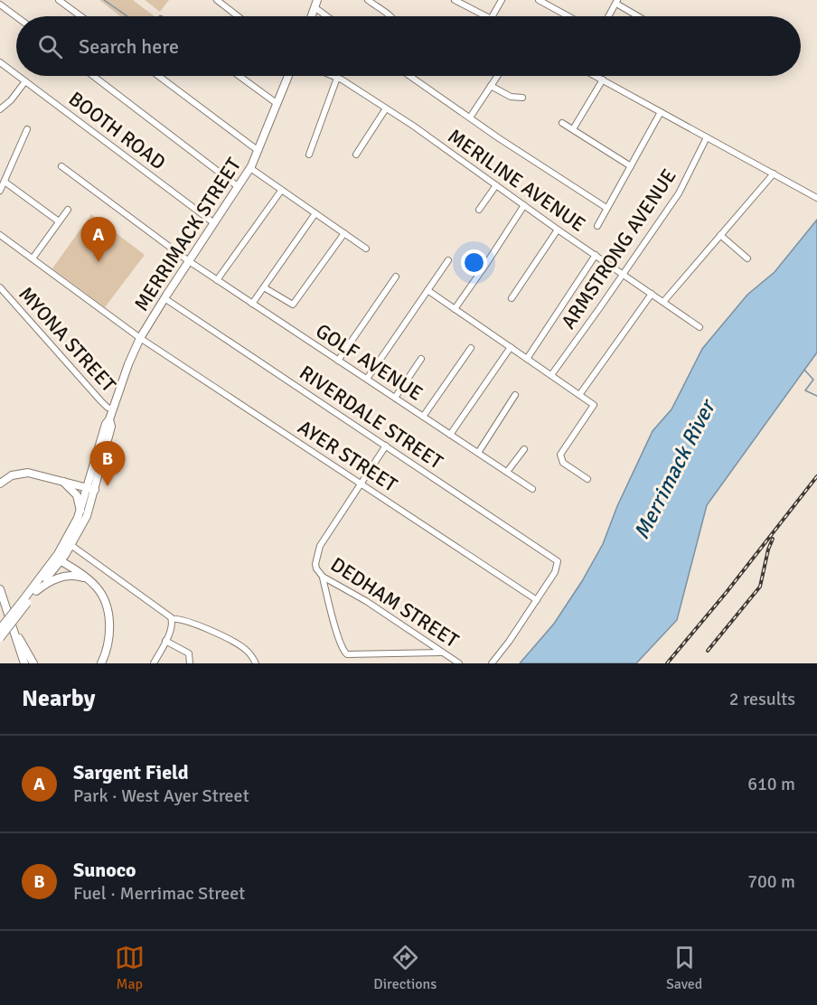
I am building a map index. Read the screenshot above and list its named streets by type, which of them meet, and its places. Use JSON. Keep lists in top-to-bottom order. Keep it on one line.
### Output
{"streets":{"main road":["MERRIMACK STREET"],"street":["BOOTH ROAD","MERILINE AVENUE","ARMSTRONG AVENUE","MYONA STREET","GOLF AVENUE","RIVERDALE STREET","AYER STREET","DEDHAM STREET"]},"crossings":[["BOOTH ROAD","MERRIMACK STREET"],["MERILINE AVENUE","ARMSTRONG AVENUE"],["MERRIMACK STREET","MYONA STREET"],["MERRIMACK STREET","GOLF AVENUE"],["MERRIMACK STREET","RIVERDALE STREET"],["MERRIMACK STREET","AYER STREET"],["RIVERDALE STREET","AYER STREET"],["AYER STREET","DEDHAM STREET"]],"water":["Merrimack River"],"page":{"search":"Search here","pins":["A","B"],"heading":["Nearby","2 results"],"list":[{"mark":"A","name":"Sargent Field","note":"Park · West Ayer Street","value":"610 m"},{"mark":"B","name":"Sunoco","note":"Fuel · Merrimac Street","value":"700 m"}],"nav":["Map","Directions","Saved"]}}
